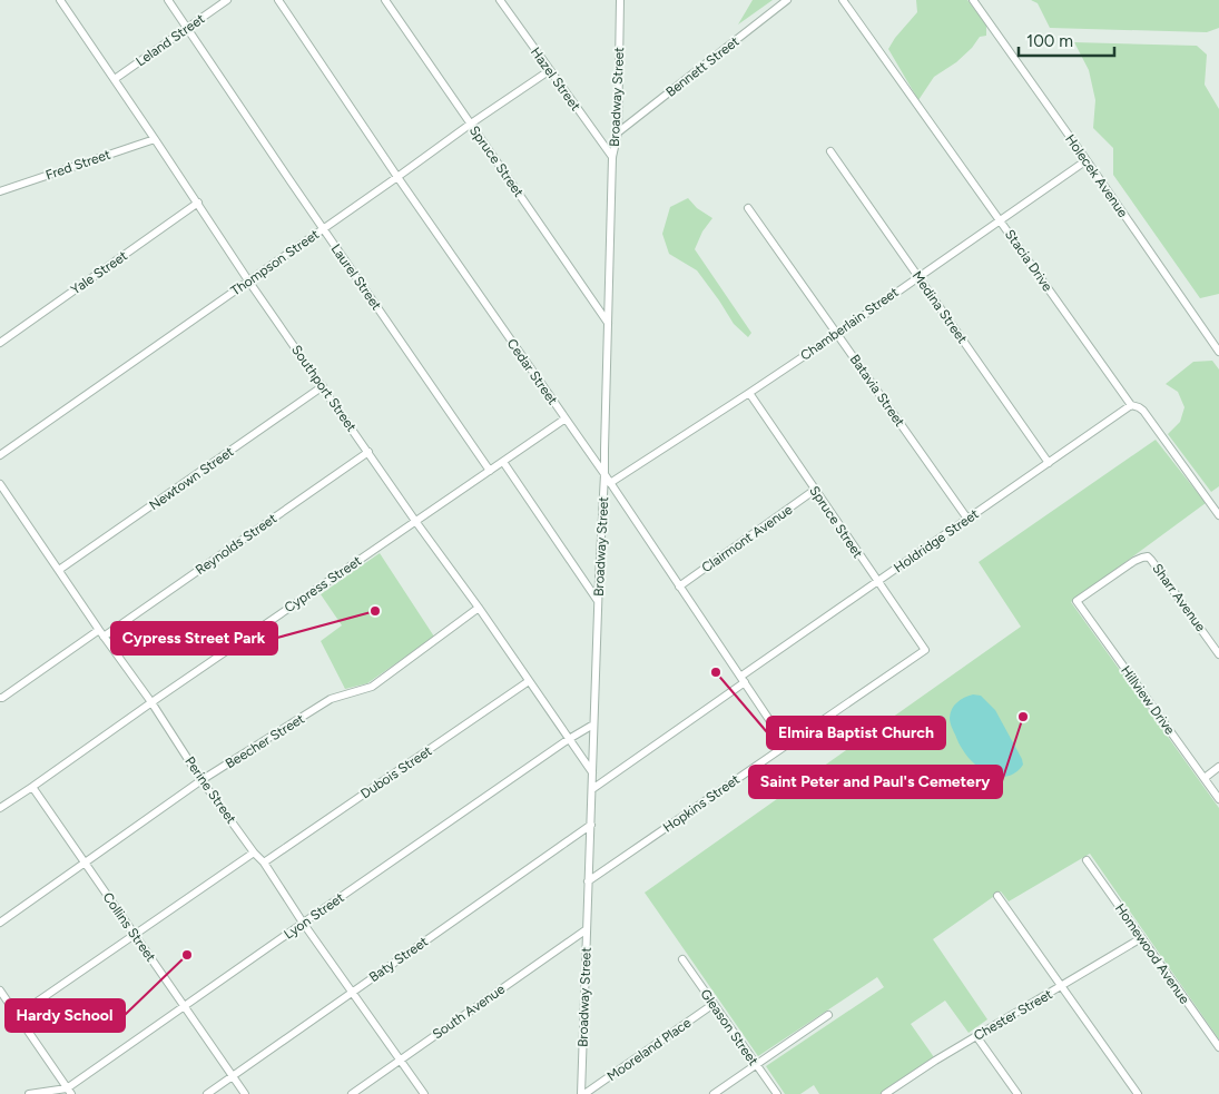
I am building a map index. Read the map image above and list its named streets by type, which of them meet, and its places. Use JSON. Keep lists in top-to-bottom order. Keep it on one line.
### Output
{"streets":{"street":["Leland Street","Bennett Street","Hazel Street","Broadway Street","Spruce Street","Fred Street","Holecek Avenue","Stacia Drive","Thompson Street","Yale Street","Laurel Street","Medina Street","Chamberlain Street","Cedar Street","Southport Street","Batavia Street","Newtown Street","Clairmont Avenue","Holdridge Street","Reynolds Street","Cypress Street","Sharr Avenue","Hillview Drive","Beecher Street","Dubois Street","Perine Street","Hopkins Street","Lyon Street","Collins Street","Homewood Avenue","Baty Street","South Avenue","Chester Street","Gleason Street","Mooreland Place"]},"crossings":[["Leland Street","Laurel Street"],["Leland Street","Southport Street"],["Bennett Street","Broadway Street"],["Hazel Street","Broadway Street"],["Hazel Street","Thompson Street"],["Broadway Street","Spruce Street"],["Broadway Street","Cedar Street"],["Broadway Street","Southport Street"],["Broadway Street","Holdridge Street"],["Broadway Street","Hopkins Street"],["Broadway Street","Lyon Street"],["Broadway Street","Baty Street"],["Broadway Street","South Avenue"],["Broadway Street","Mooreland Place"],["Spruce Street","Thompson Street"],["Spruce Street","Chamberlain Street"],["Spruce Street","Clairmont Avenue"],["Spruce Street","Holdridge Street"],["Spruce Street","Hopkins Street"],["Fred Street","Southport Street"],["Holecek Avenue","Chamberlain Street"],["Stacia Drive","Chamberlain Street"],["Stacia Drive","Holdridge Street"],["Thompson Street","Laurel Street"],["Thompson Street","Cedar Street"],["Thompson Street","Southport Street"],["Yale Street","Southport Street"],["Laurel Street","Cypress Street"],["Medina Street","Chamberlain Street"],["Medina Street","Holdridge Street"],["Chamberlain Street","Cedar Street"],["Chamberlain Street","Batavia Street"],["Cedar Street","Clairmont Avenue"],["Cedar Street","Holdridge Street"],["Cedar Street","Cypress Street"],["Cedar Street","Hopkins Street"],["Southport Street","Newtown Street"],["Southport Street","Reynolds Street"],["Southport Street","Cypress Street"],["Southport Street","Beecher Street"],["Southport Street","Dubois Street"],["Southport Street","Lyon Street"],["Batavia Street","Holdridge Street"],["Newtown Street","Perine Street"],["Reynolds Street","Perine Street"],["Cypress Street","Perine Street"],["Cypress Street","Collins Street"],["Sharr Avenue","Hillview Drive"],["Beecher Street","Perine Street"],["Beecher Street","Collins Street"],["Dubois Street","Perine Street"],["Perine Street","Lyon Street"],["Perine Street","Baty Street"],["Perine Street","South Avenue"],["Lyon Street","Collins Street"],["Collins Street","Baty Street"],["Homewood Avenue","Chester Street"],["Gleason Street","Mooreland Place"]],"places":["Cypress Street Park","Elmira Baptist Church","Saint Peter and Paul's Cemetery","Hardy School"],"scale_bar":"100 m"}
